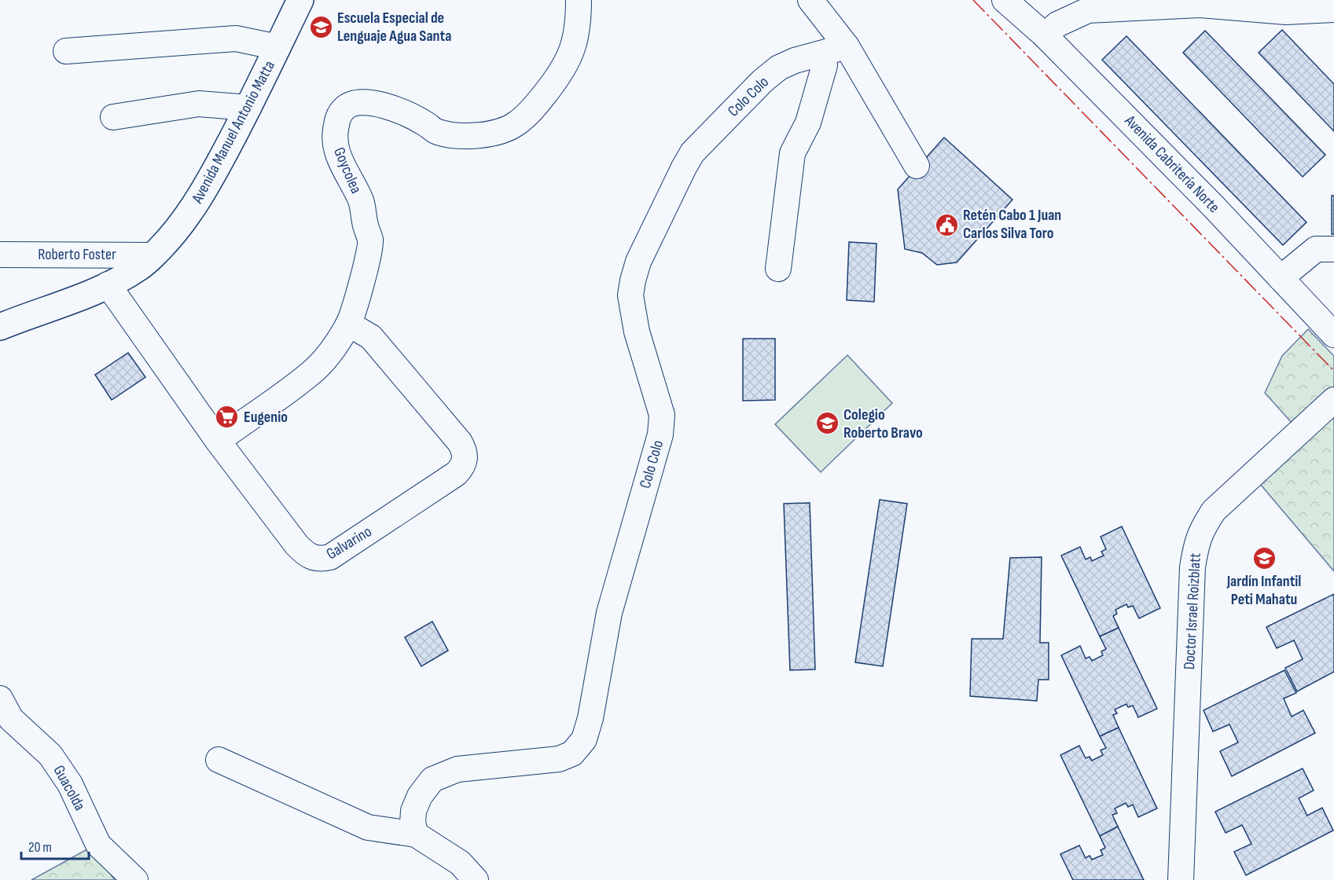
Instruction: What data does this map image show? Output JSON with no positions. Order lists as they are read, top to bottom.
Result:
{
  "streets": {
    "main road": ["Avenida Manuel Antonio Matta"],
    "street": [
      "Colo Colo",
      "Avenida Cabritería Norte",
      "Goycolea",
      "Roberto Foster",
      "Galvarino",
      "Doctor Israel Roizblatt",
      "Guacolda"
    ]
  },
  "crossings": [
    ["Avenida Manuel Antonio Matta", "Roberto Foster"],
    ["Avenida Manuel Antonio Matta", "Galvarino"],
    ["Goycolea", "Galvarino"]
  ],
  "places": {
    "school or university": ["Escuela Especial de Lenguaje Agua Santa", "Colegio Roberto Bravo", "Jardín Infantil Peti Mahatu"],
    "public building": ["Retén Cabo 1 Juan Carlos Silva Toro"],
    "supermarket": ["Eugenio"]
  },
  "scale_bar": "20 m"
}
